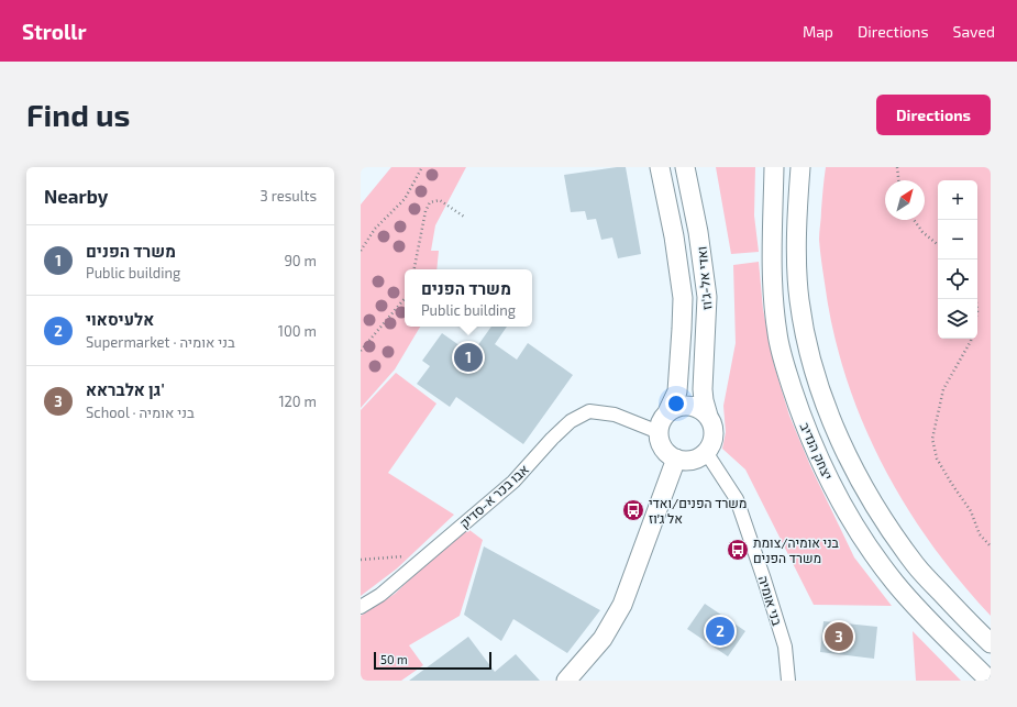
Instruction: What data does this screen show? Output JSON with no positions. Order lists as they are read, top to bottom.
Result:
{
  "streets": {
    "main road": ["ואדי אל-ג'וז", "יצחק הנדיב"],
    "street": ["אבו בכר א-סדיק", "בני אומיה"]
  },
  "crossings": [
    ["ואדי אל-ג'וז", "אבו בכר א-סדיק"],
    ["ואדי אל-ג'וז", "בני אומיה"],
    ["אבו בכר א-סדיק", "בני אומיה"]
  ],
  "places": {
    "bus stop": ["משרד הפנים/ואדי אל ג׳וז", "בני אומיה/צומת משרד הפנים"]
  },
  "scale_bar": "50 m",
  "north": "top right",
  "page": {
    "header": "Strollr",
    "nav": ["Map", "Directions", "Saved"],
    "buttons": "Directions",
    "title": "Find us",
    "heading": ["Nearby", "3 results"],
    "map_buttons": ["+", "−"],
    "list": [
      {
        "mark": "1",
        "name": "משרד הפנים",
        "note": "Public building",
        "value": "90 m"
      },
      {
        "mark": "2",
        "name": "אלעיסאוי",
        "note": "Supermarket · בני אומיה",
        "value": "100 m"
      },
      {
        "mark": "3",
        "name": "גן אלבראא'",
        "note": "School · בני אומיה",
        "value": "120 m"
      }
    ],
    "popup": ["משרד הפנים", "Public building"],
    "pins": ["1", "2", "3"],
    "scale": "50 m"
  }
}
